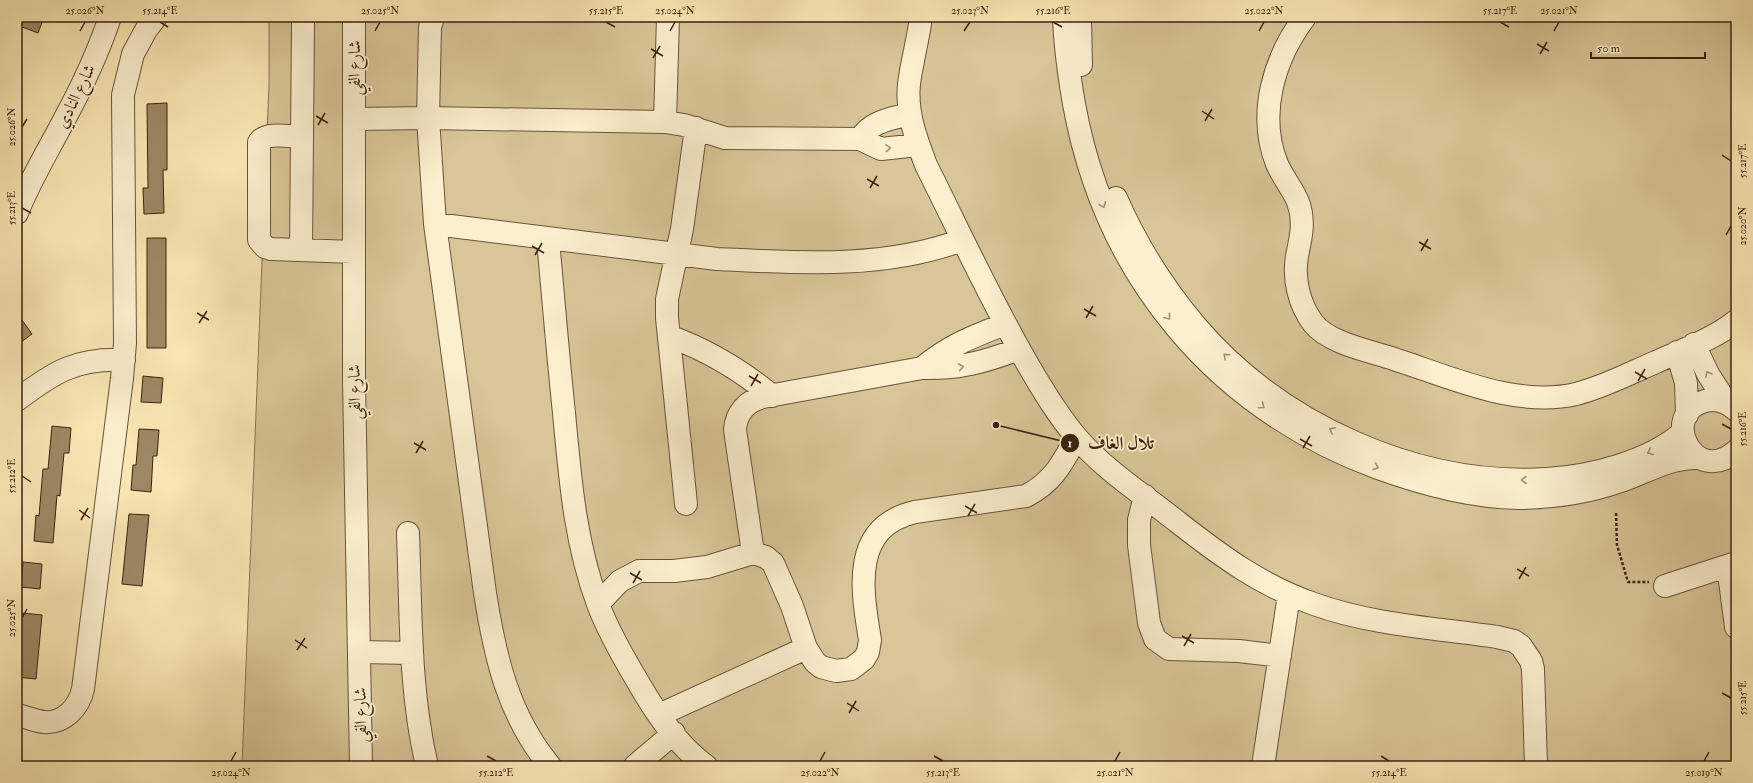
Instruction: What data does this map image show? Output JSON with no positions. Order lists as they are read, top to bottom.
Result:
{
  "streets": {
    "street": ["شارع الفي", "شارع النادي"]
  },
  "places": ["تلال الغاف"],
  "scale_bar": "50 m",
  "coordinates": [
    "25.026°N",
    "55.214°E",
    "25.025°N",
    "55.215°E",
    "25.024°N",
    "25.023°N",
    "55.216°E",
    "25.022°N",
    "55.217°E",
    "25.021°N",
    "55.213°E",
    "25.020°N",
    "55.212°E",
    "25.019°N"
  ]
}
